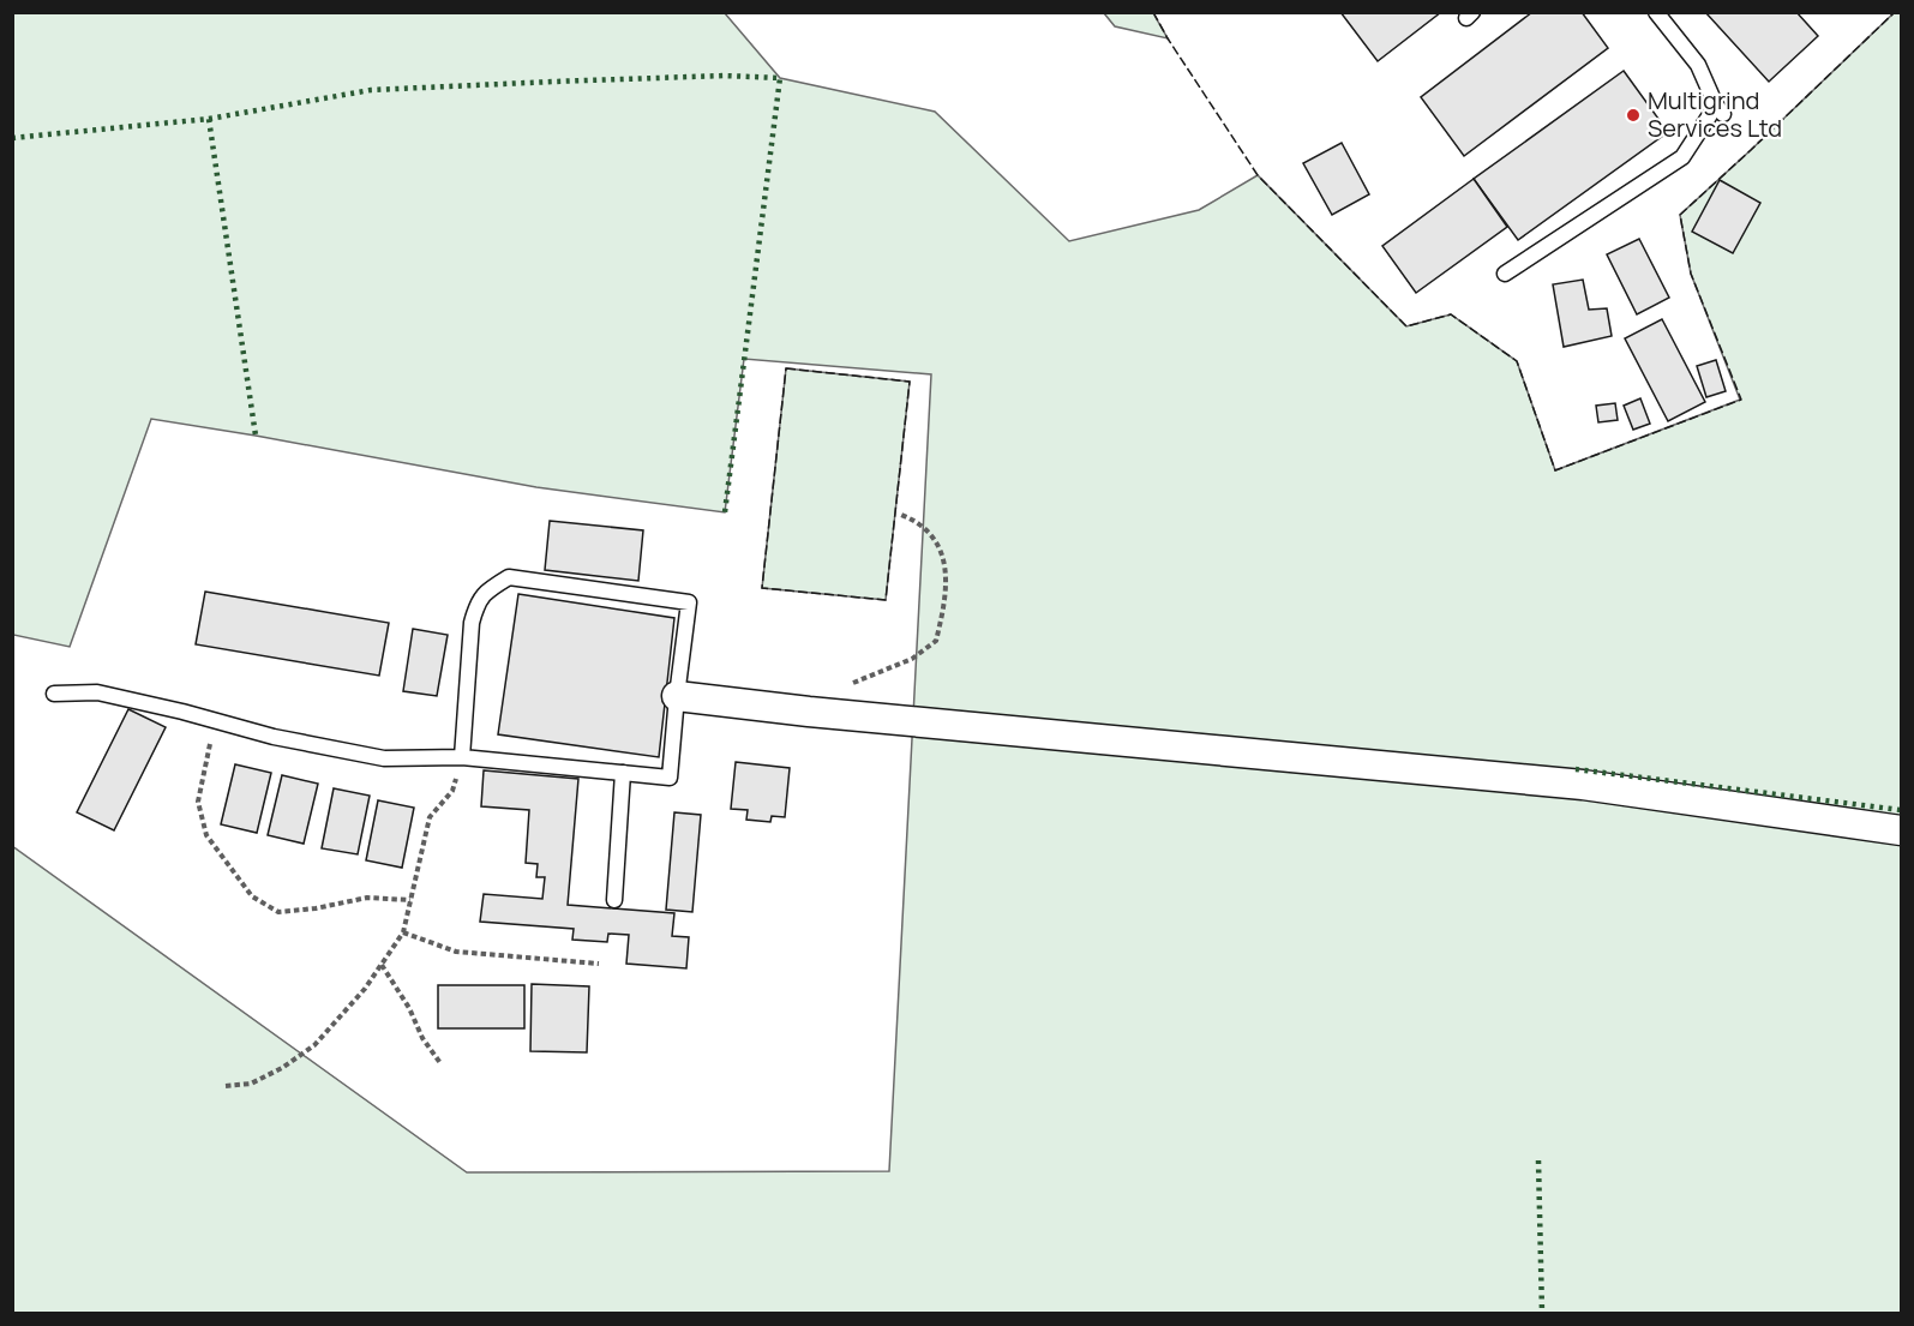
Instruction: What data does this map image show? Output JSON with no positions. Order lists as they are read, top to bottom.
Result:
{
  "places": ["Multigrind Services Ltd"]
}
